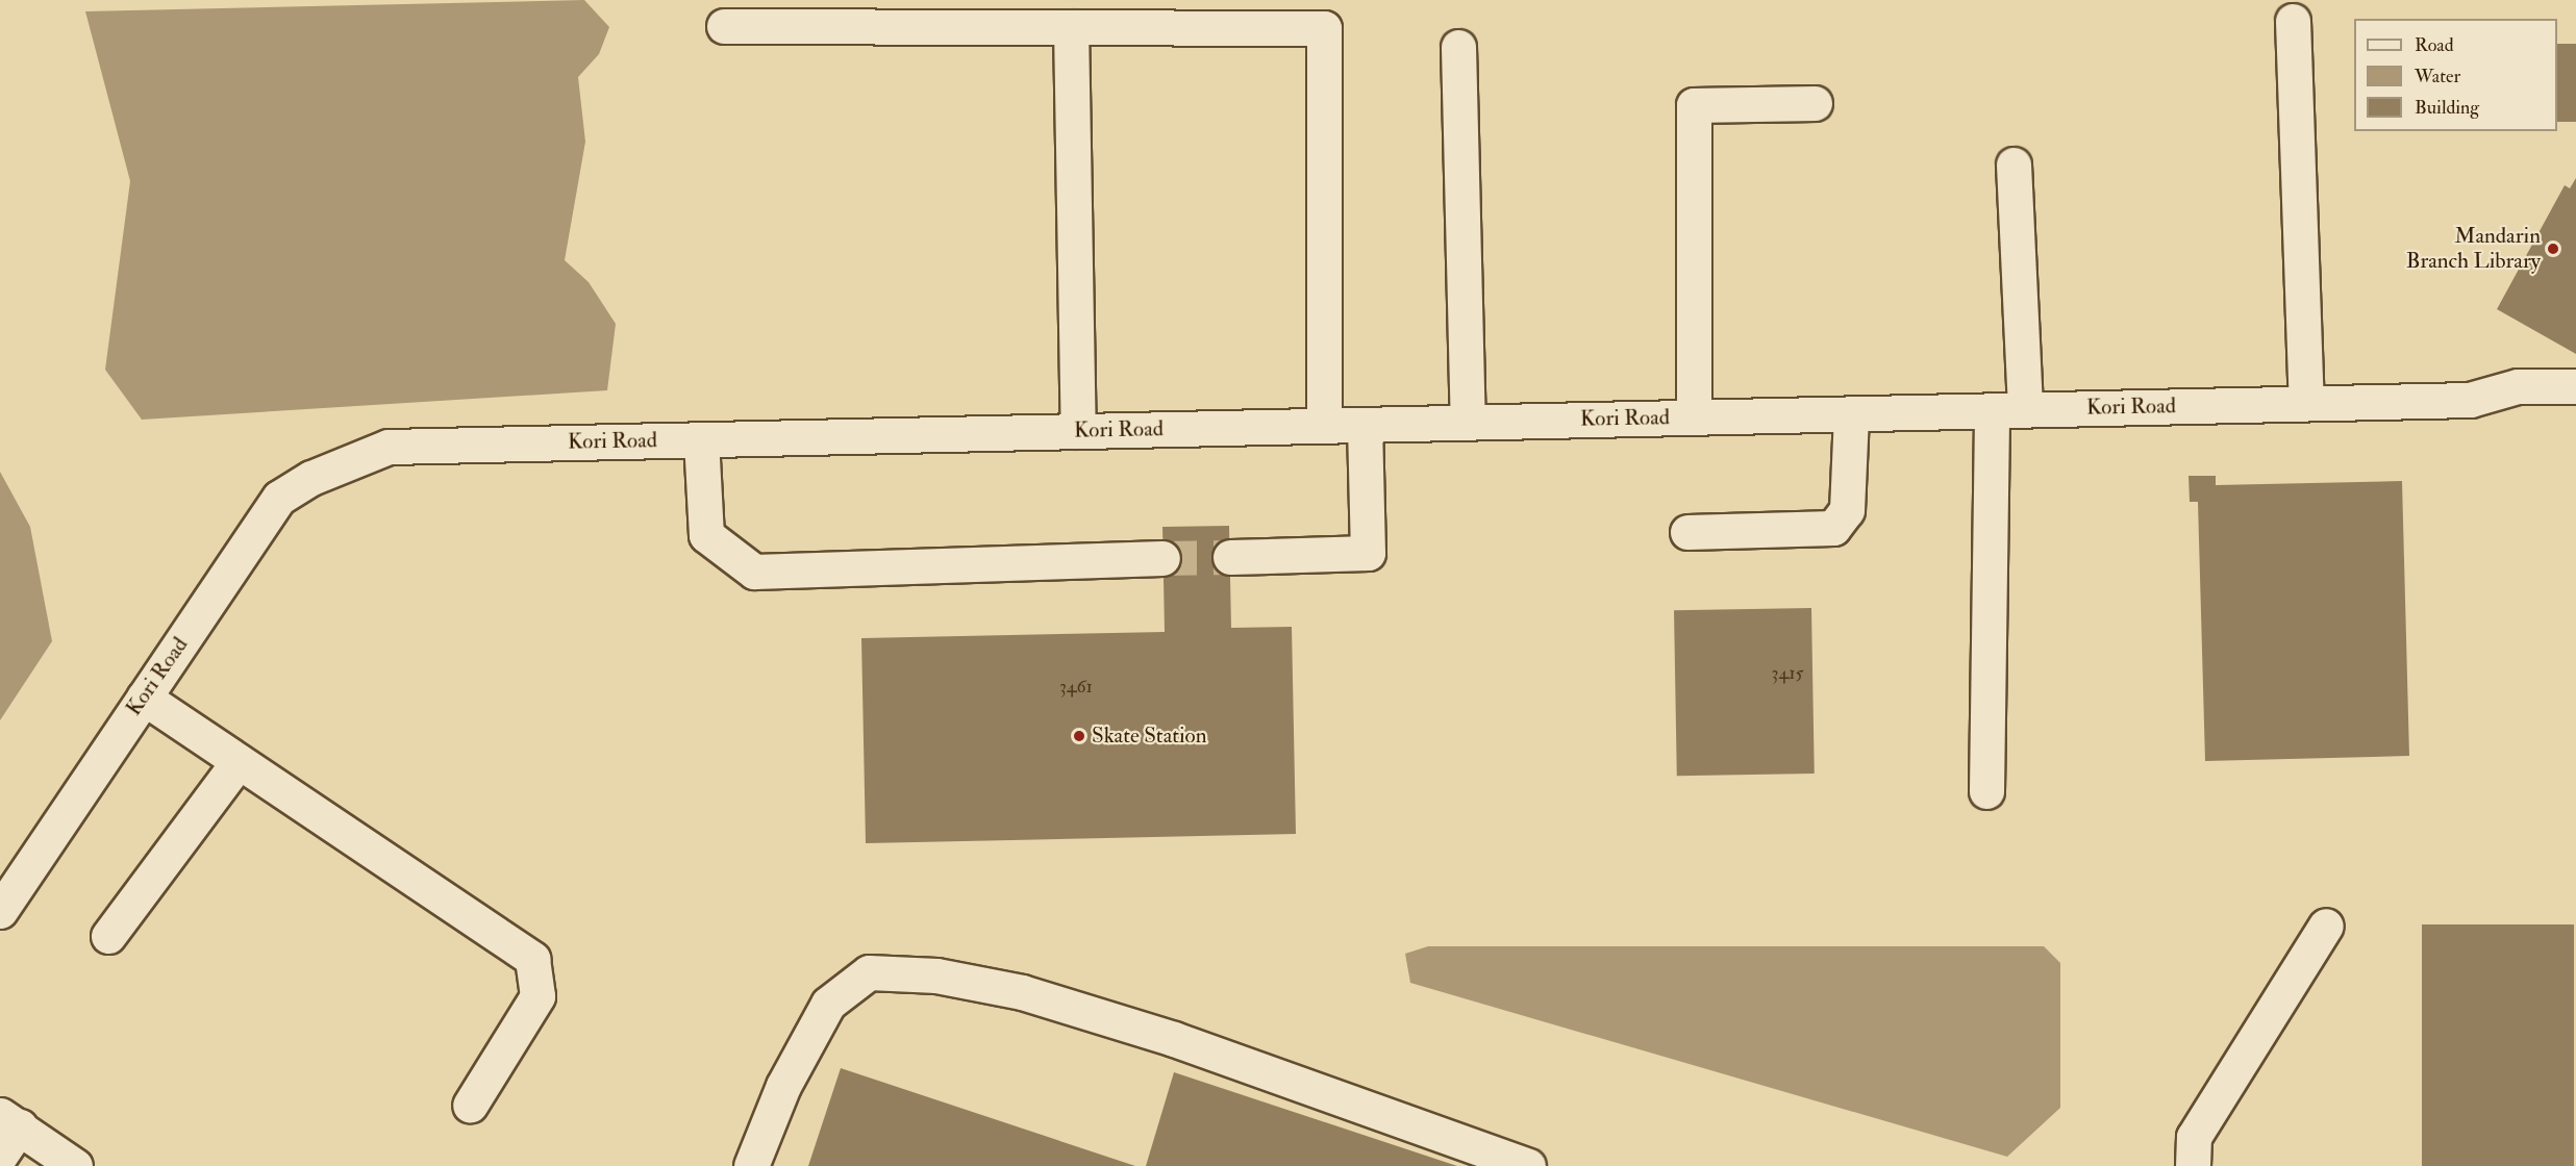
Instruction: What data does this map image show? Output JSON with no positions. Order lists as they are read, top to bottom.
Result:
{
  "streets": {
    "street": ["Kori Road"]
  },
  "places": ["Mandarin Branch Library", "Skate Station"],
  "house_numbers": ["3415", "3461"],
  "legend": ["Road", "Water", "Building"]
}
